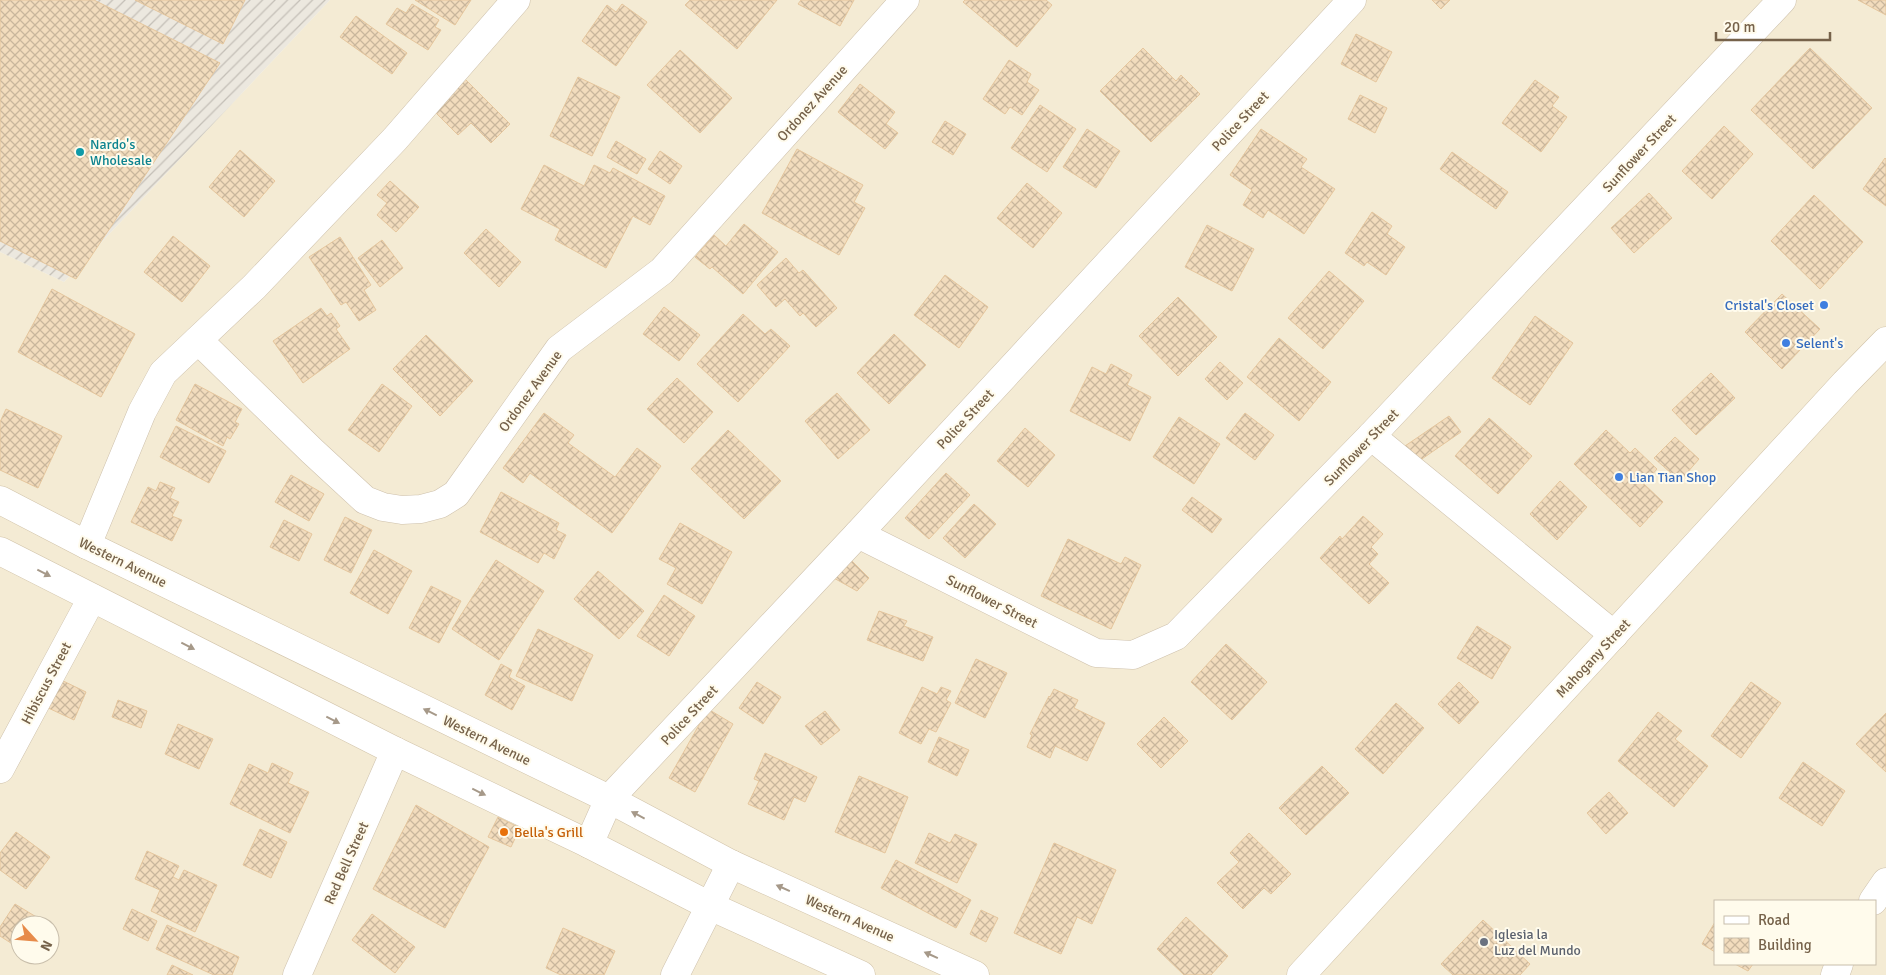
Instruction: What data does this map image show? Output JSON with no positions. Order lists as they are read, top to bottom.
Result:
{
  "streets": {
    "street": [
      "Ordonez Avenue",
      "Police Street",
      "Sunflower Street",
      "Western Avenue",
      "Mahogany Street",
      "Hibiscus Street",
      "Red Bell Street"
    ]
  },
  "crossings": [
    ["Police Street", "Sunflower Street"],
    ["Police Street", "Western Avenue"]
  ],
  "places": [
    "Nardo's Wholesale",
    "Cristal's Closet",
    "Selent's",
    "Lian Tian Shop",
    "Bella's Grill",
    "Iglesia la Luz del Mundo"
  ],
  "legend": ["Road", "Building"],
  "scale_bar": "20 m",
  "north": "bottom right"
}
